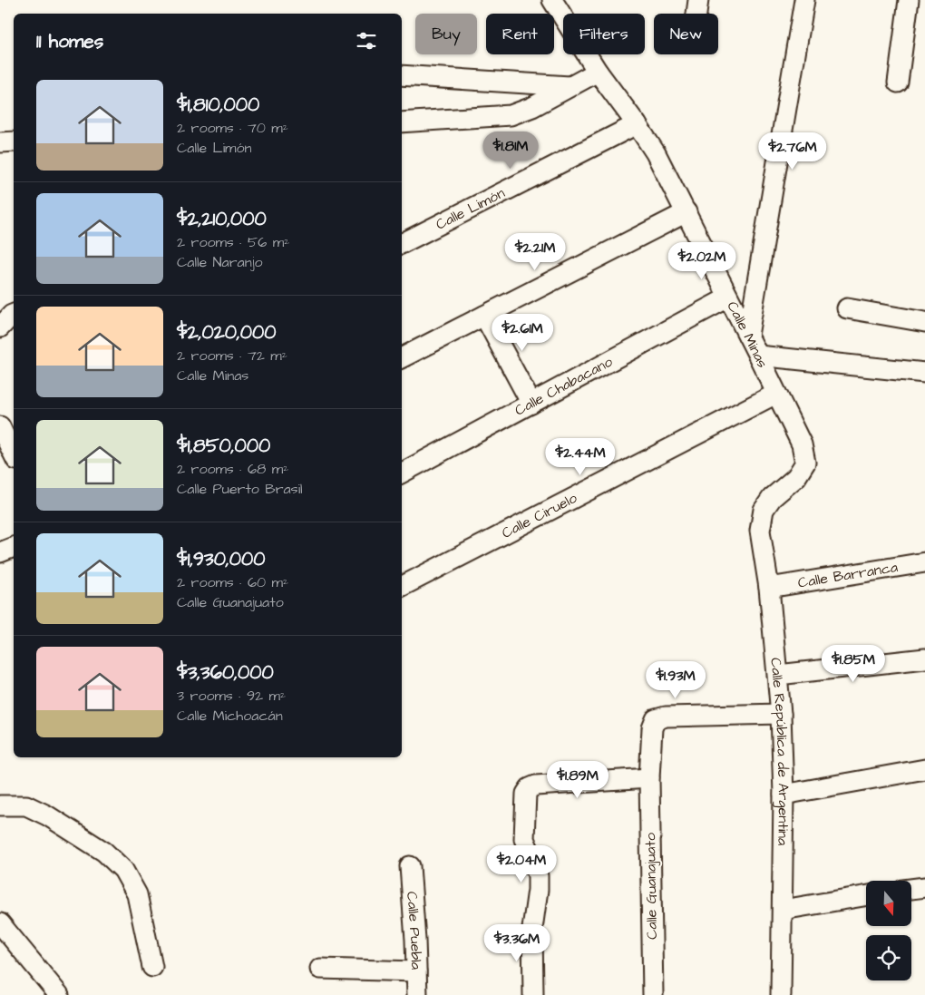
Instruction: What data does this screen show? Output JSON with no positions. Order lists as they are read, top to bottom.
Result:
{
  "streets": {
    "street": [
      "Calle Limón",
      "Calle Minas",
      "Calle Chabacano",
      "Calle Ciruelo",
      "Calle Barranca",
      "Calle República de Argentina",
      "Calle Guanajuato",
      "Calle Puebla"
    ]
  },
  "crossings": [
    ["Calle Limón", "Calle Minas"],
    ["Calle Minas", "Calle Chabacano"],
    ["Calle Minas", "Calle Ciruelo"],
    ["Calle Minas", "Calle República de Argentina"],
    ["Calle Barranca", "Calle República de Argentina"],
    ["Calle República de Argentina", "Calle Guanajuato"]
  ],
  "north": "bottom",
  "page": {
    "chip": [
      "Buy",
      "Rent",
      "Filters",
      "New"
    ],
    "heading": "11 homes",
    "list": [
      {
        "name": "$1,810,000",
        "note": "2 rooms · 70 m² · Calle Limón"
      },
      {
        "name": "$2,210,000",
        "note": "2 rooms · 56 m² · Calle Naranjo"
      },
      {
        "name": "$2,020,000",
        "note": "2 rooms · 72 m² · Calle Minas"
      },
      {
        "name": "$1,850,000",
        "note": "2 rooms · 68 m² · Calle Puerto Brasil"
      },
      {
        "name": "$1,930,000",
        "note": "2 rooms · 60 m² · Calle Guanajuato"
      },
      {
        "name": "$3,360,000",
        "note": "3 rooms · 92 m² · Calle Michoacán"
      }
    ],
    "price": [
      "$1.81M",
      "$2.76M",
      "$2.21M",
      "$2.02M",
      "$2.61M",
      "$2.44M",
      "$1.85M",
      "$1.93M",
      "$1.89M",
      "$2.04M",
      "$3.36M"
    ]
  }
}
